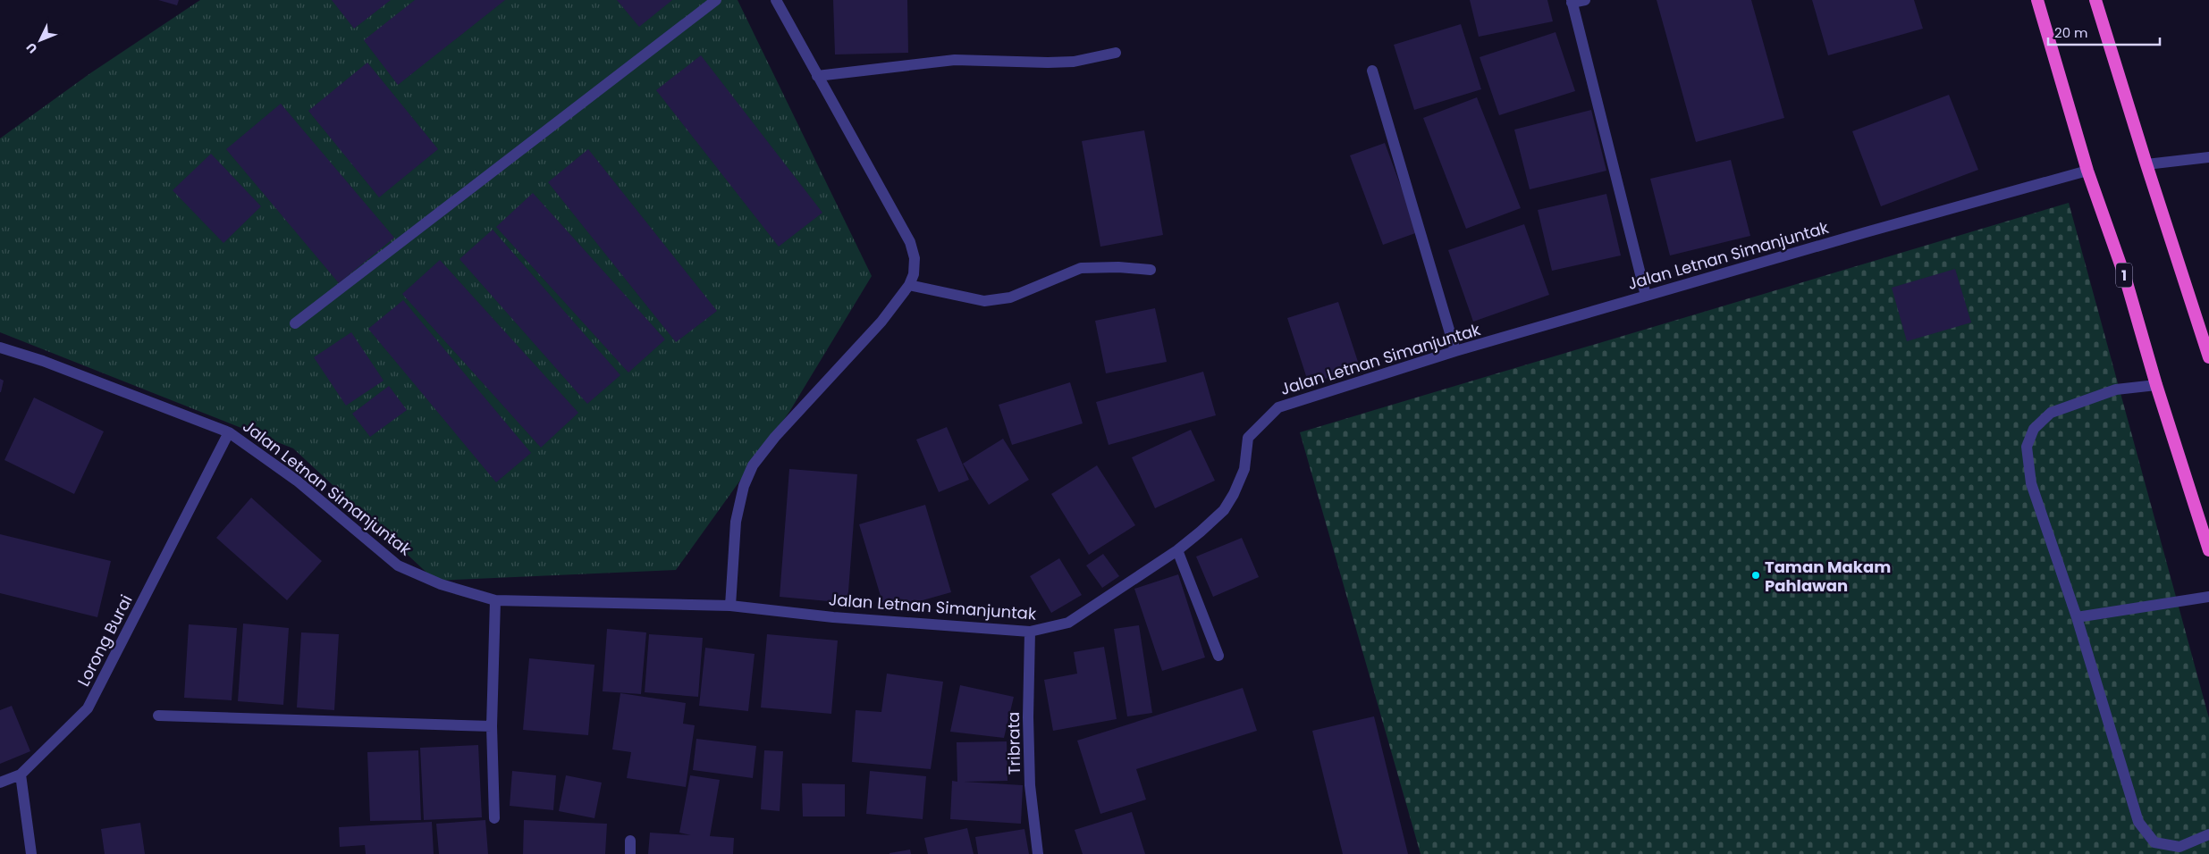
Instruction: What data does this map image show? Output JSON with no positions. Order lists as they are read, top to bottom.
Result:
{
  "streets": {
    "highway": ["1"],
    "street": ["Jalan Letnan Simanjuntak", "Lorong Burai", "Tribrata"]
  },
  "crossings": [
    ["Jalan Letnan Simanjuntak", "1"],
    ["Jalan Letnan Simanjuntak", "Lorong Burai"],
    ["Jalan Letnan Simanjuntak", "Tribrata"]
  ],
  "places": ["Taman Makam Pahlawan"],
  "scale_bar": "20 m",
  "north": "bottom left"
}
